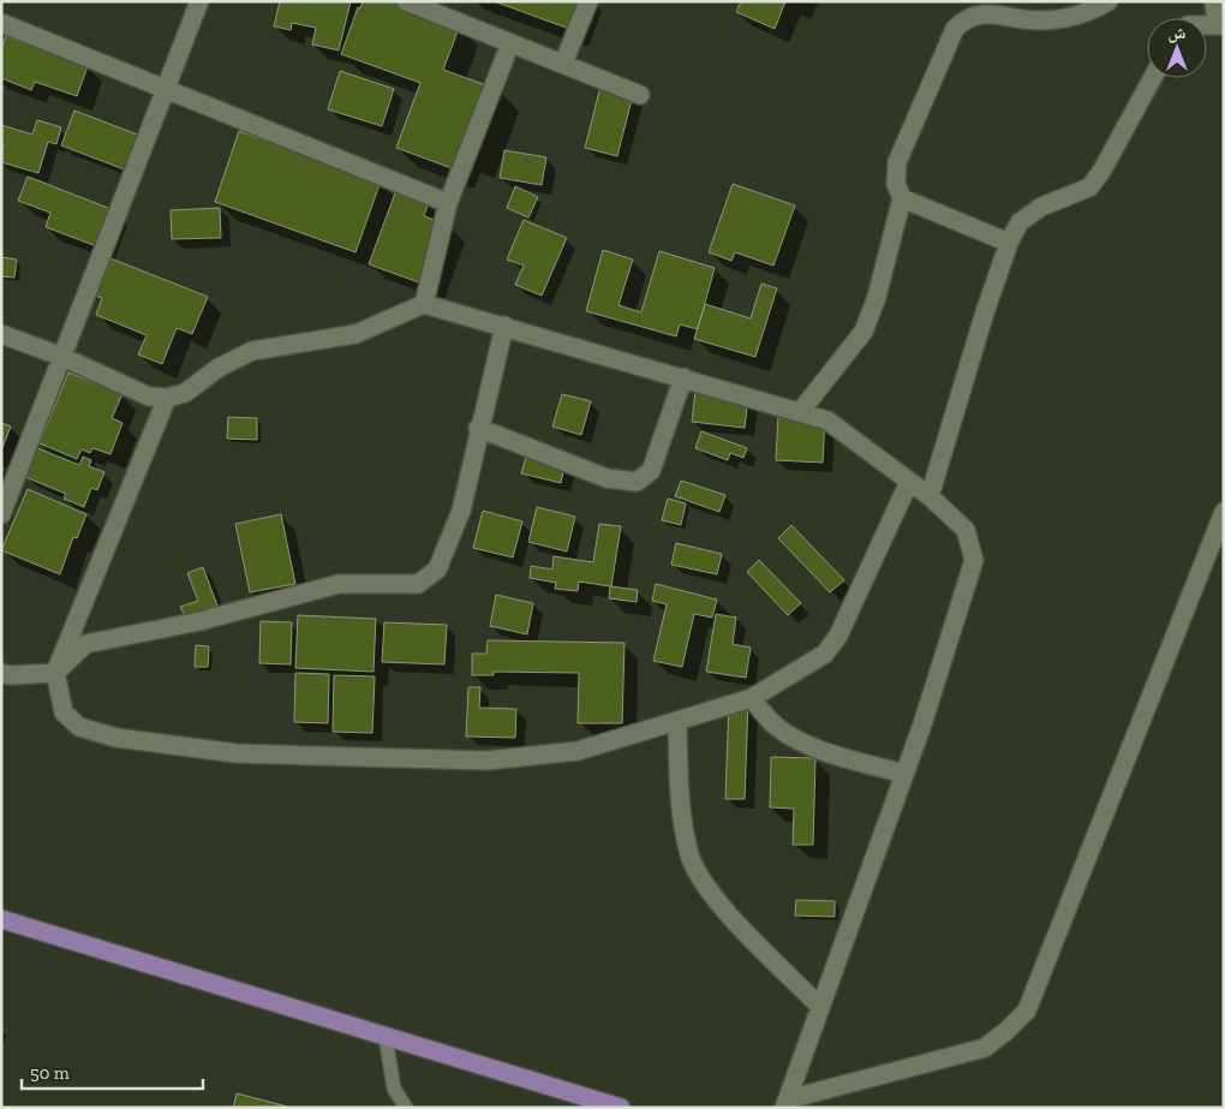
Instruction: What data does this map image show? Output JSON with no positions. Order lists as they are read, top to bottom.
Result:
{
  "scale_bar": "50 m",
  "north": "top"
}
